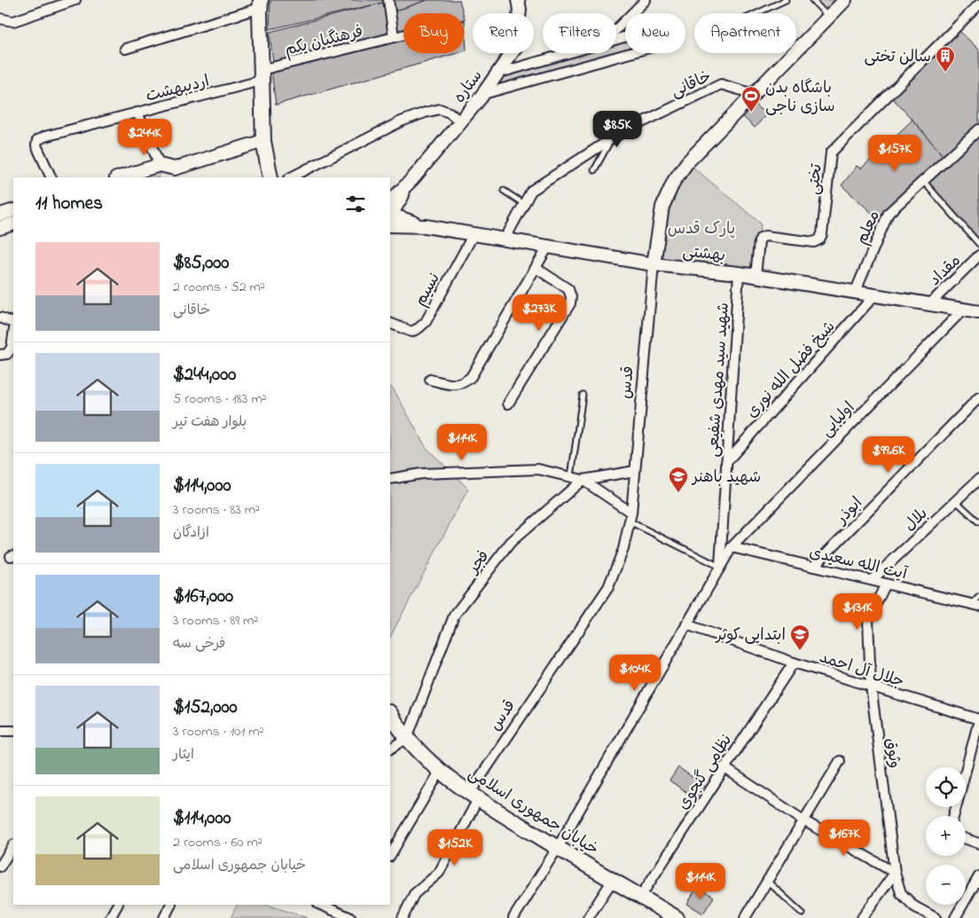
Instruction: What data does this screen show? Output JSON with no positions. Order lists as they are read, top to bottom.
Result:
{
  "streets": {
    "main road": ["خیابان جمهوری اسلامی"],
    "street": [
      "فرهنگیان یکم",
      "خاقانی",
      "ستاره",
      "اردیبهشت",
      "تختی",
      "معلم",
      "بهشتی",
      "مقداد",
      "نسیم",
      "شیخ فضل الله نوری",
      "شهید سید مهدی شفیعی",
      "قدس",
      "اولیایی",
      "ابوذر",
      "بلال",
      "فجر",
      "آیت الله سعیدی",
      "جلال آل احمد",
      "وثوق",
      "نظامی گنجوی"
    ]
  },
  "crossings": [
    ["فرهنگیان یکم", "اردیبهشت"],
    ["خاقانی", "بهشتی"],
    ["خاقانی", "قدس"],
    ["تختی", "بهشتی"],
    ["معلم", "بهشتی"],
    ["بهشتی", "مقداد"],
    ["بهشتی", "نسیم"],
    ["بهشتی", "شیخ فضل الله نوری"],
    ["بهشتی", "شهید سید مهدی شفیعی"],
    ["بهشتی", "قدس"],
    ["بهشتی", "اولیایی"],
    ["شیخ فضل الله نوری", "شهید سید مهدی شفیعی"],
    ["شهید سید مهدی شفیعی", "اولیایی"],
    ["قدس", "خیابان جمهوری اسلامی"],
    ["اولیایی", "آیت الله سعیدی"],
    ["اولیایی", "جلال آل احمد"],
    ["اولیایی", "خیابان جمهوری اسلامی"],
    ["ابوذر", "آیت الله سعیدی"],
    ["بلال", "آیت الله سعیدی"],
    ["فجر", "خیابان جمهوری اسلامی"],
    ["آیت الله سعیدی", "وثوق"],
    ["جلال آل احمد", "وثوق"],
    ["جلال آل احمد", "نظامی گنجوی"],
    ["نظامی گنجوی", "خیابان جمهوری اسلامی"]
  ],
  "parks": ["پارک قدس"],
  "places": {
    "building": ["سالن تختی"],
    "sports": ["باشگاه بدن سازی ناجی"],
    "school or university": ["شهید باهنر", "ابتدایی کوثر"]
  },
  "page": {
    "chip": [
      "Buy",
      "Rent",
      "Filters",
      "New",
      "Apartment"
    ],
    "price": [
      "$85K",
      "$244K",
      "$157K",
      "$273K",
      "$114K",
      "$99.6K",
      "$131K",
      "$104K",
      "$167K",
      "$152K",
      "$114K"
    ],
    "heading": "11 homes",
    "list": [
      {
        "name": "$85,000",
        "note": "2 rooms · 52 m² · خاقانی"
      },
      {
        "name": "$244,000",
        "note": "5 rooms · 183 m² · بلوار هفت تیر"
      },
      {
        "name": "$114,000",
        "note": "3 rooms · 83 m² · ازادگان"
      },
      {
        "name": "$167,000",
        "note": "3 rooms · 89 m² · فرخی سه"
      },
      {
        "name": "$152,000",
        "note": "3 rooms · 101 m² · ایثار"
      },
      {
        "name": "$114,000",
        "note": "2 rooms · 60 m² · خیابان جمهوری اسلامی"
      }
    ],
    "map_buttons": ["+", "−"]
  }
}
